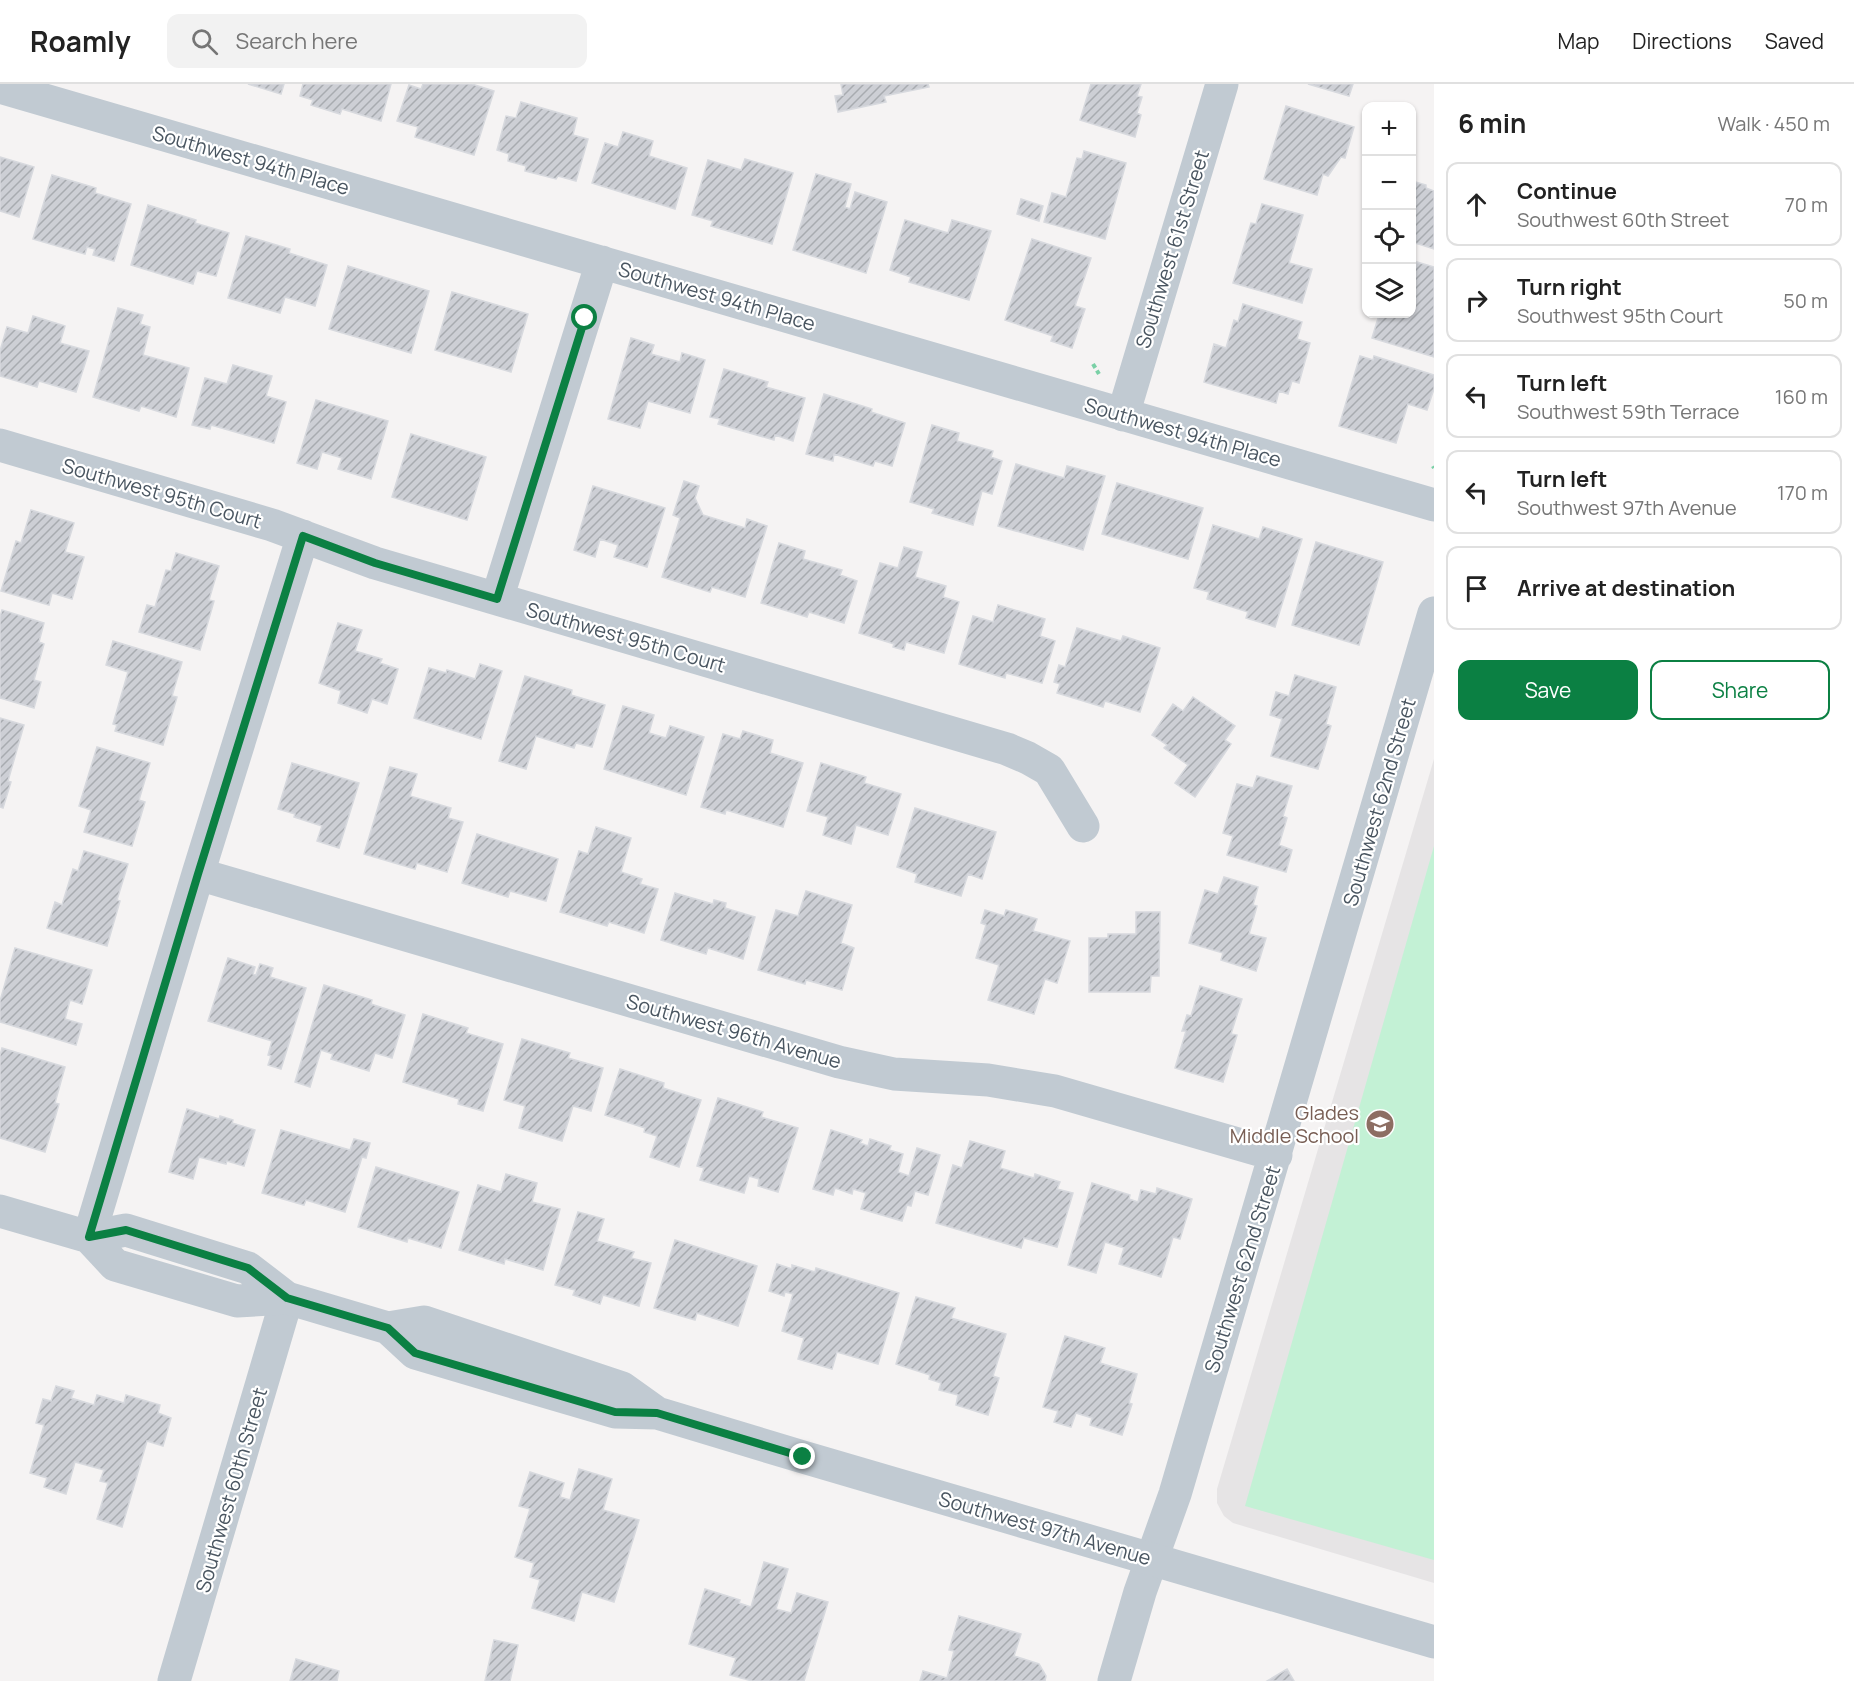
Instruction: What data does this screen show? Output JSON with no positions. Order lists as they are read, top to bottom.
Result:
{
  "streets": {
    "street": [
      "Southwest 94th Place",
      "Southwest 61st Street",
      "Southwest 95th Court",
      "Southwest 62nd Street",
      "Southwest 96th Avenue",
      "Southwest 60th Street",
      "Southwest 97th Avenue"
    ]
  },
  "crossings": [
    ["Southwest 94th Place", "Southwest 61st Street"],
    ["Southwest 62nd Street", "Southwest 96th Avenue"],
    ["Southwest 62nd Street", "Southwest 97th Avenue"],
    ["Southwest 60th Street", "Southwest 97th Avenue"]
  ],
  "places": {
    "school or university": ["Glades Middle School"]
  },
  "page": {
    "header": "Roamly",
    "search": "Search here",
    "nav": ["Map", "Directions", "Saved"],
    "heading": ["6 min", "Walk · 450 m"],
    "map_buttons": ["+", "−"],
    "list": [
      ["Continue", "Southwest 60th Street", "70 m"],
      ["Turn right", "Southwest 95th Court", "50 m"],
      ["Turn left", "Southwest 59th Terrace", "160 m"],
      ["Turn left", "Southwest 97th Avenue", "170 m"],
      "Arrive at destination"
    ],
    "buttons": ["Save", "Share"]
  }
}
